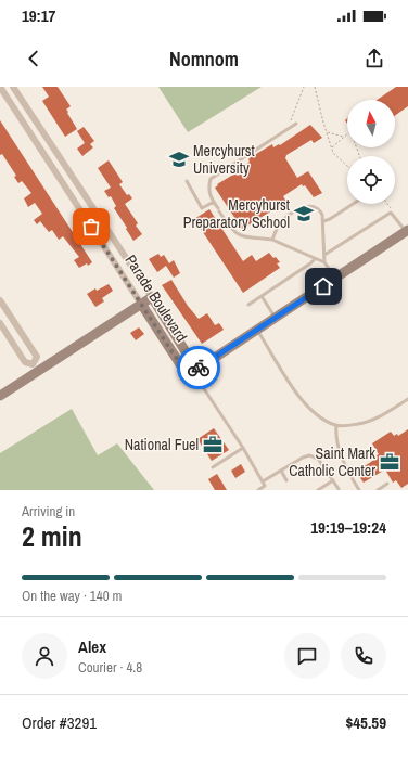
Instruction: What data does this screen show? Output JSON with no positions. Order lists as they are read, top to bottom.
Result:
{
  "streets": {
    "street": ["Parade Boulevard"]
  },
  "places": {
    "school or university": ["Mercyhurst University", "Mercyhurst Preparatory School"],
    "office": ["National Fuel", "Saint Mark Catholic Center"]
  },
  "north": "top",
  "page": {
    "status": "19:17",
    "header": "Nomnom",
    "heading": ["2 min", "Arriving in", "19:19–19:24"],
    "panel": [
      "Alex",
      "Courier · 4.8",
      "Order #3291",
      "$45.59"
    ],
    "bar": "On the way · 140 m"
  }
}
